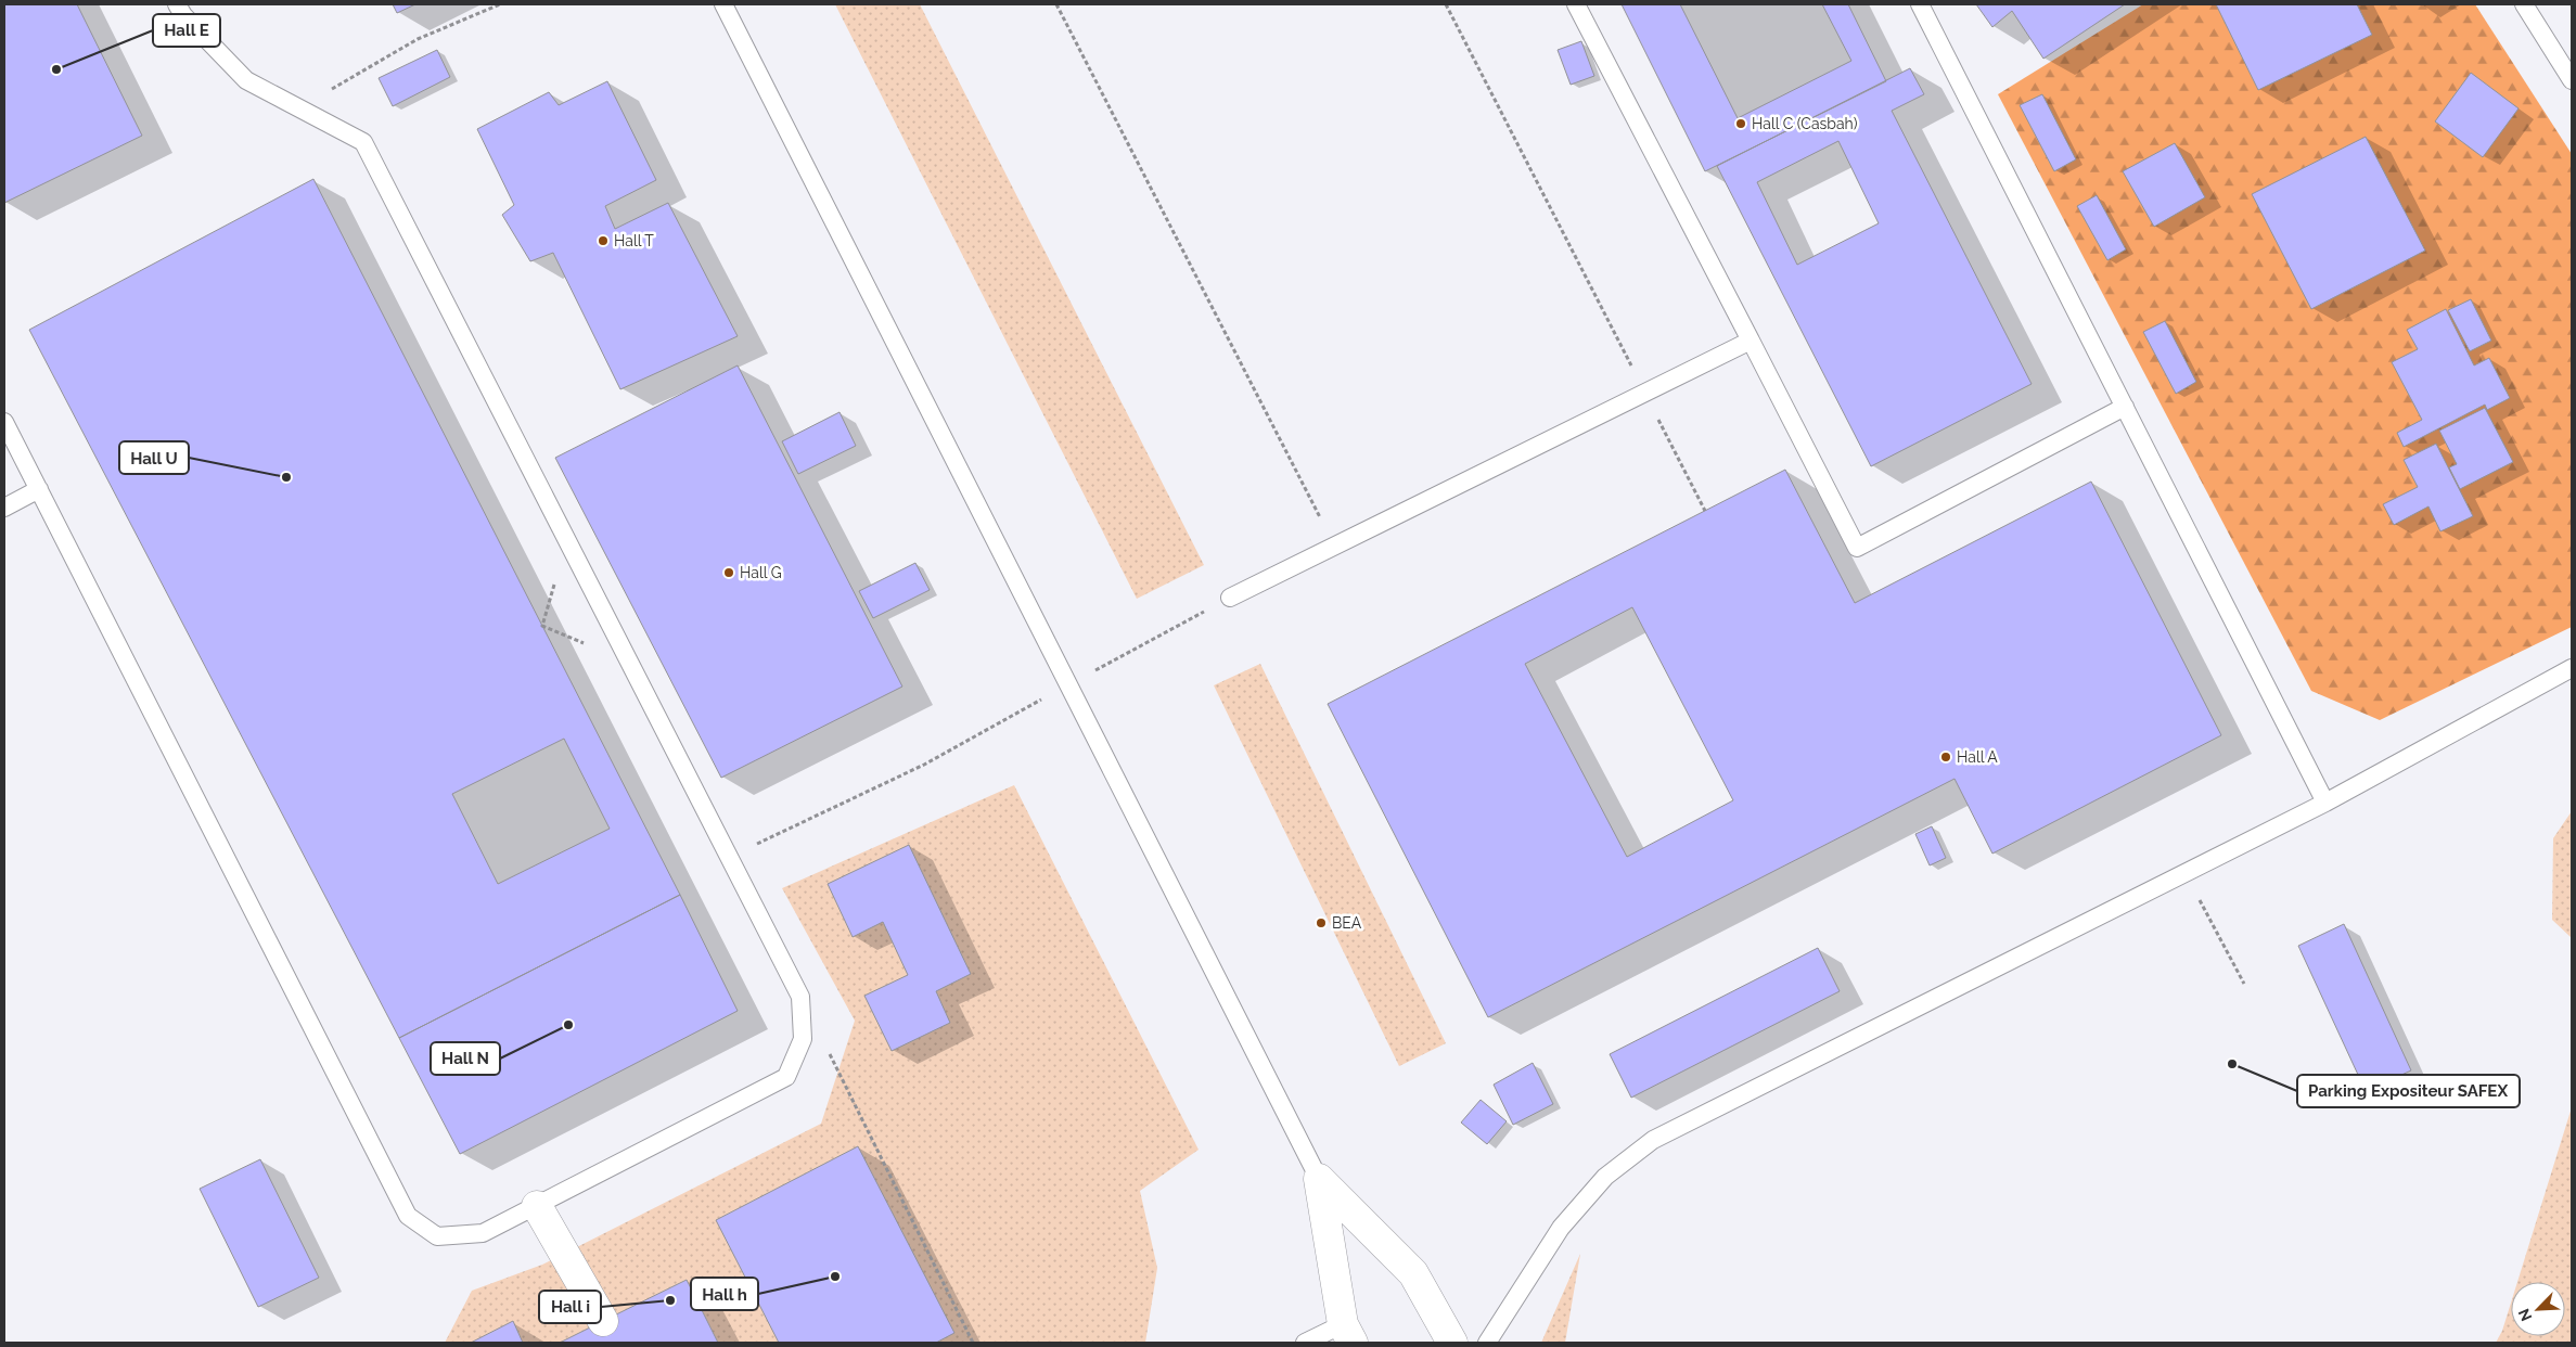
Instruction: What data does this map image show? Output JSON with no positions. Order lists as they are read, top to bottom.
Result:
{
  "places": [
    "Hall E",
    "Hall C (Casbah)",
    "Hall T",
    "Hall U",
    "Hall G",
    "Hall A",
    "BEA",
    "Hall N",
    "Parking Expositeur SAFEX",
    "Hall h",
    "Hall i"
  ],
  "north": "bottom left"
}
